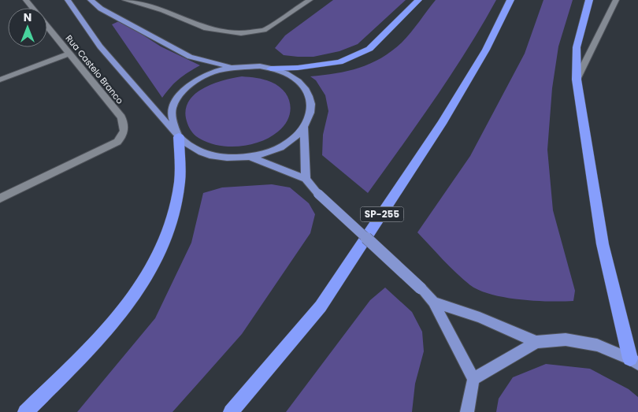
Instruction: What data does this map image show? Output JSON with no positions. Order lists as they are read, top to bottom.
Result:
{
  "streets": {
    "highway": ["SP-255"],
    "street": ["Rua Castelo Branco"]
  },
  "north": "top"
}
